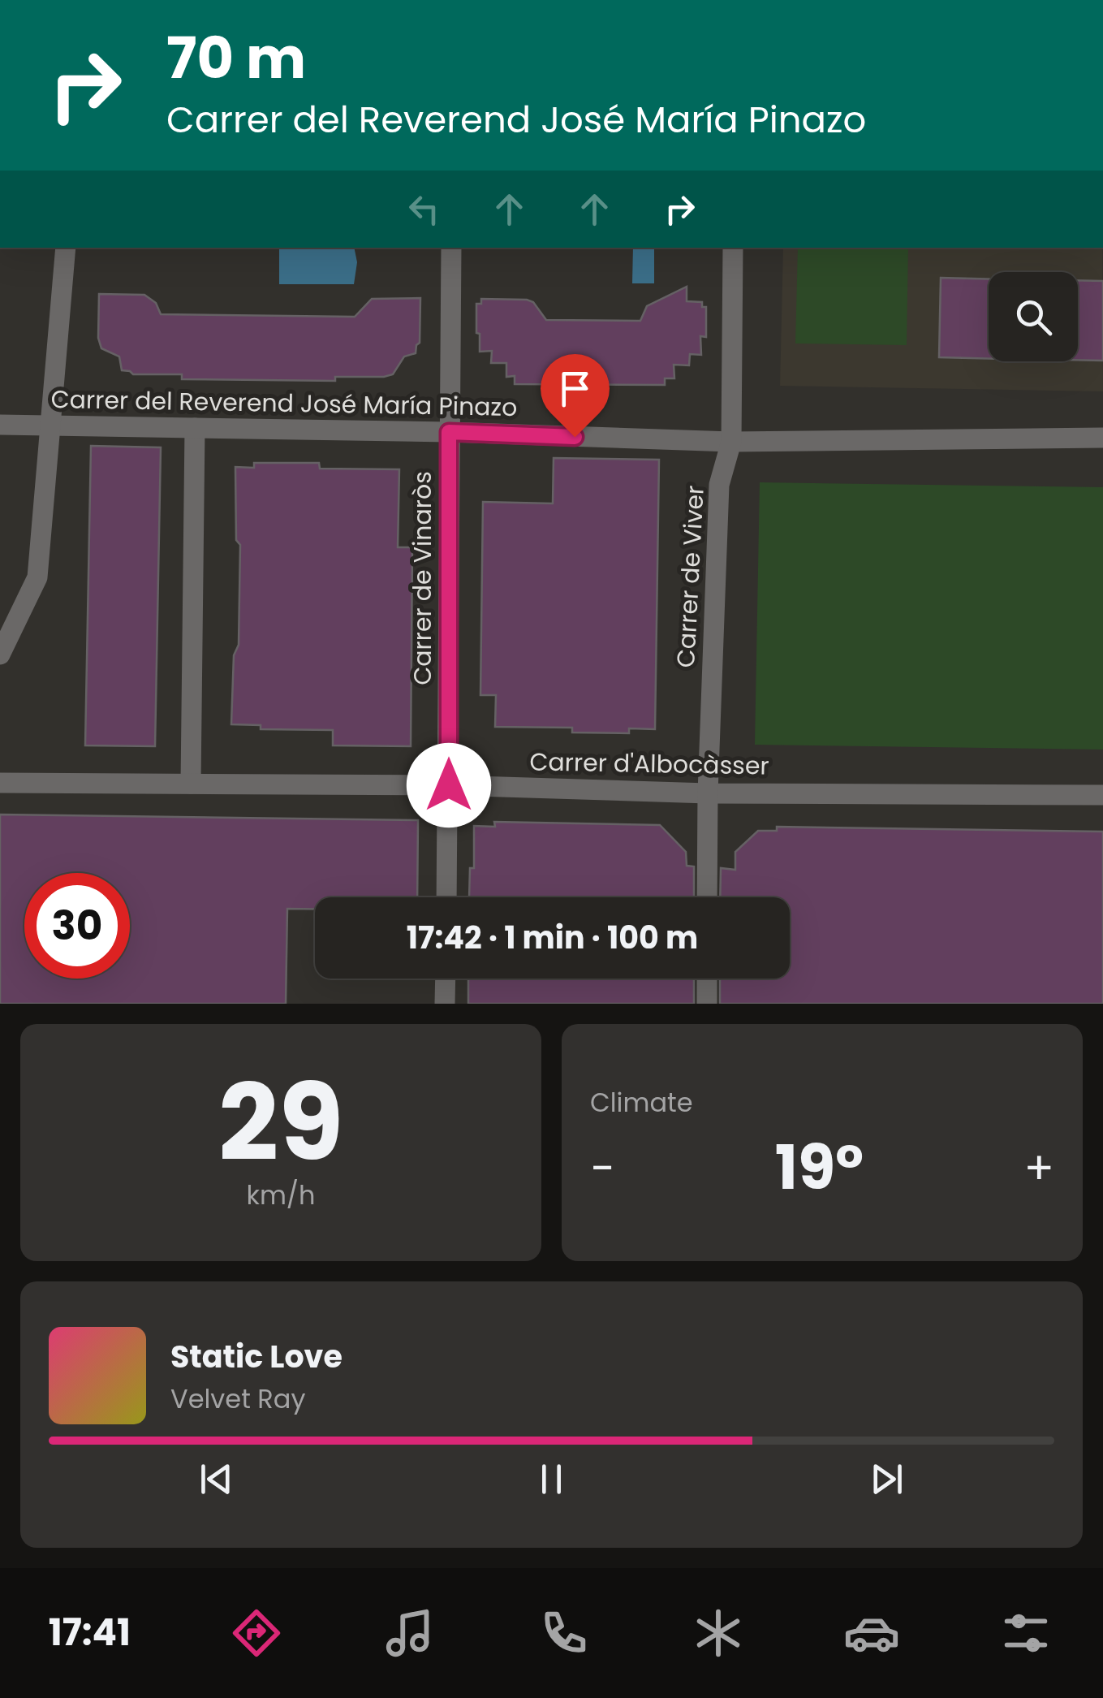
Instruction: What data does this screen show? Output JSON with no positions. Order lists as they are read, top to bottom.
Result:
{
  "streets": {
    "street": [
      "Carrer del Reverend José María Pinazo",
      "Carrer de Viver",
      "Carrer de Vinaròs",
      "Carrer d'Albocàsser"
    ]
  },
  "crossings": [
    ["Carrer del Reverend José María Pinazo", "Carrer de Viver"],
    ["Carrer del Reverend José María Pinazo", "Carrer de Vinaròs"],
    ["Carrer de Viver", "Carrer d'Albocàsser"],
    ["Carrer de Vinaròs", "Carrer d'Albocàsser"]
  ],
  "page": {
    "turn": ["70 m", "Carrer del Reverend José María Pinazo"],
    "limit": "30",
    "trip": "17:42 · 1 min · 100 m",
    "tile": [
      ["29", "km/h"],
      "Climate"
    ],
    "heat": ["−", "19°", "+"],
    "song": ["Static Love", "Velvet Ray"],
    "tabs": "17:41"
  }
}
